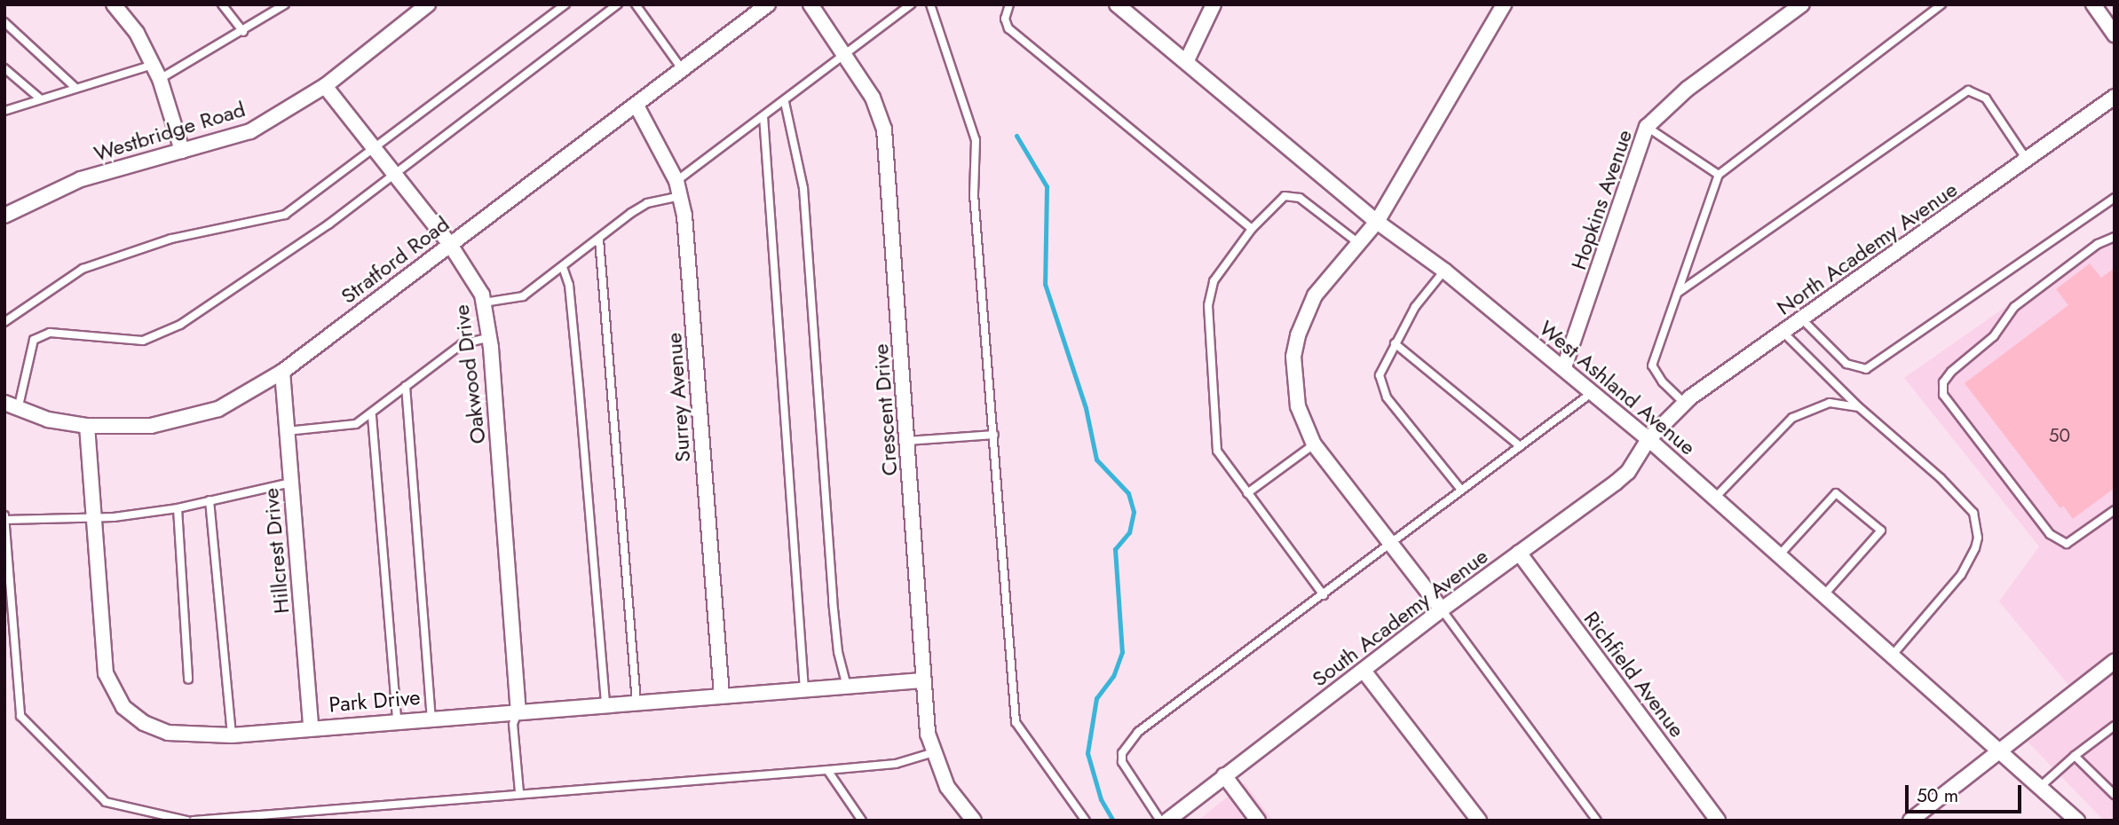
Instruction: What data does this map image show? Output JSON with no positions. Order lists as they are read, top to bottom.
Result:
{
  "streets": {
    "street": [
      "Westbridge Road",
      "Hopkins Avenue",
      "North Academy Avenue",
      "Stratford Road",
      "Oakwood Drive",
      "West Ashland Avenue",
      "Surrey Avenue",
      "Crescent Drive",
      "Hillcrest Drive",
      "South Academy Avenue",
      "Richfield Avenue",
      "Park Drive"
    ]
  },
  "crossings": [
    ["Westbridge Road", "Oakwood Drive"],
    ["Hopkins Avenue", "West Ashland Avenue"],
    ["North Academy Avenue", "West Ashland Avenue"],
    ["North Academy Avenue", "South Academy Avenue"],
    ["Stratford Road", "Oakwood Drive"],
    ["Stratford Road", "Surrey Avenue"],
    ["Stratford Road", "Hillcrest Drive"],
    ["Stratford Road", "Park Drive"],
    ["Oakwood Drive", "Park Drive"],
    ["West Ashland Avenue", "South Academy Avenue"],
    ["Surrey Avenue", "Park Drive"],
    ["Crescent Drive", "Park Drive"],
    ["Hillcrest Drive", "Park Drive"],
    ["South Academy Avenue", "Richfield Avenue"]
  ],
  "house_numbers": ["50"],
  "scale_bar": "50 m"
}
